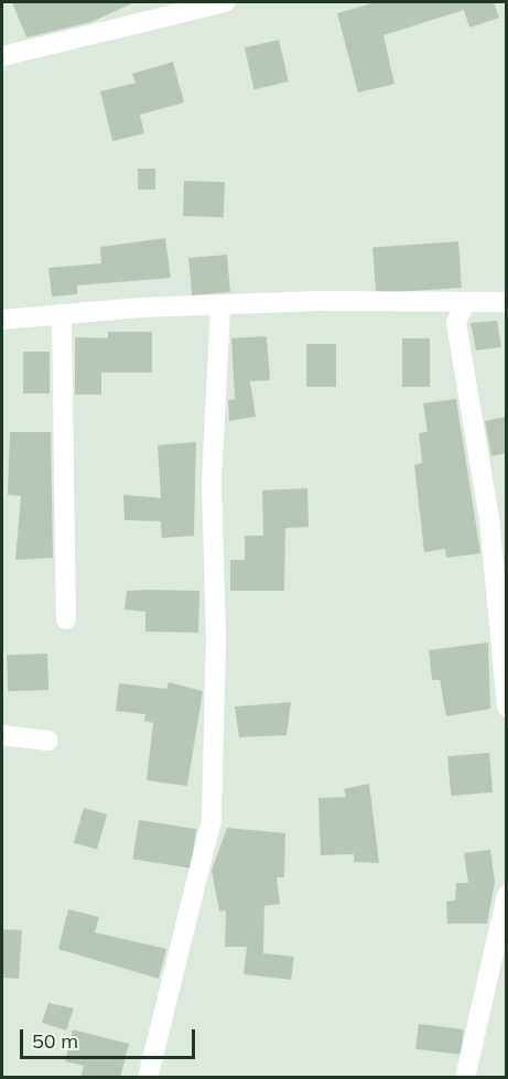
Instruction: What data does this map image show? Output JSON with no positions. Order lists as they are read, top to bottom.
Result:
{
  "scale_bar": "50 m"
}
